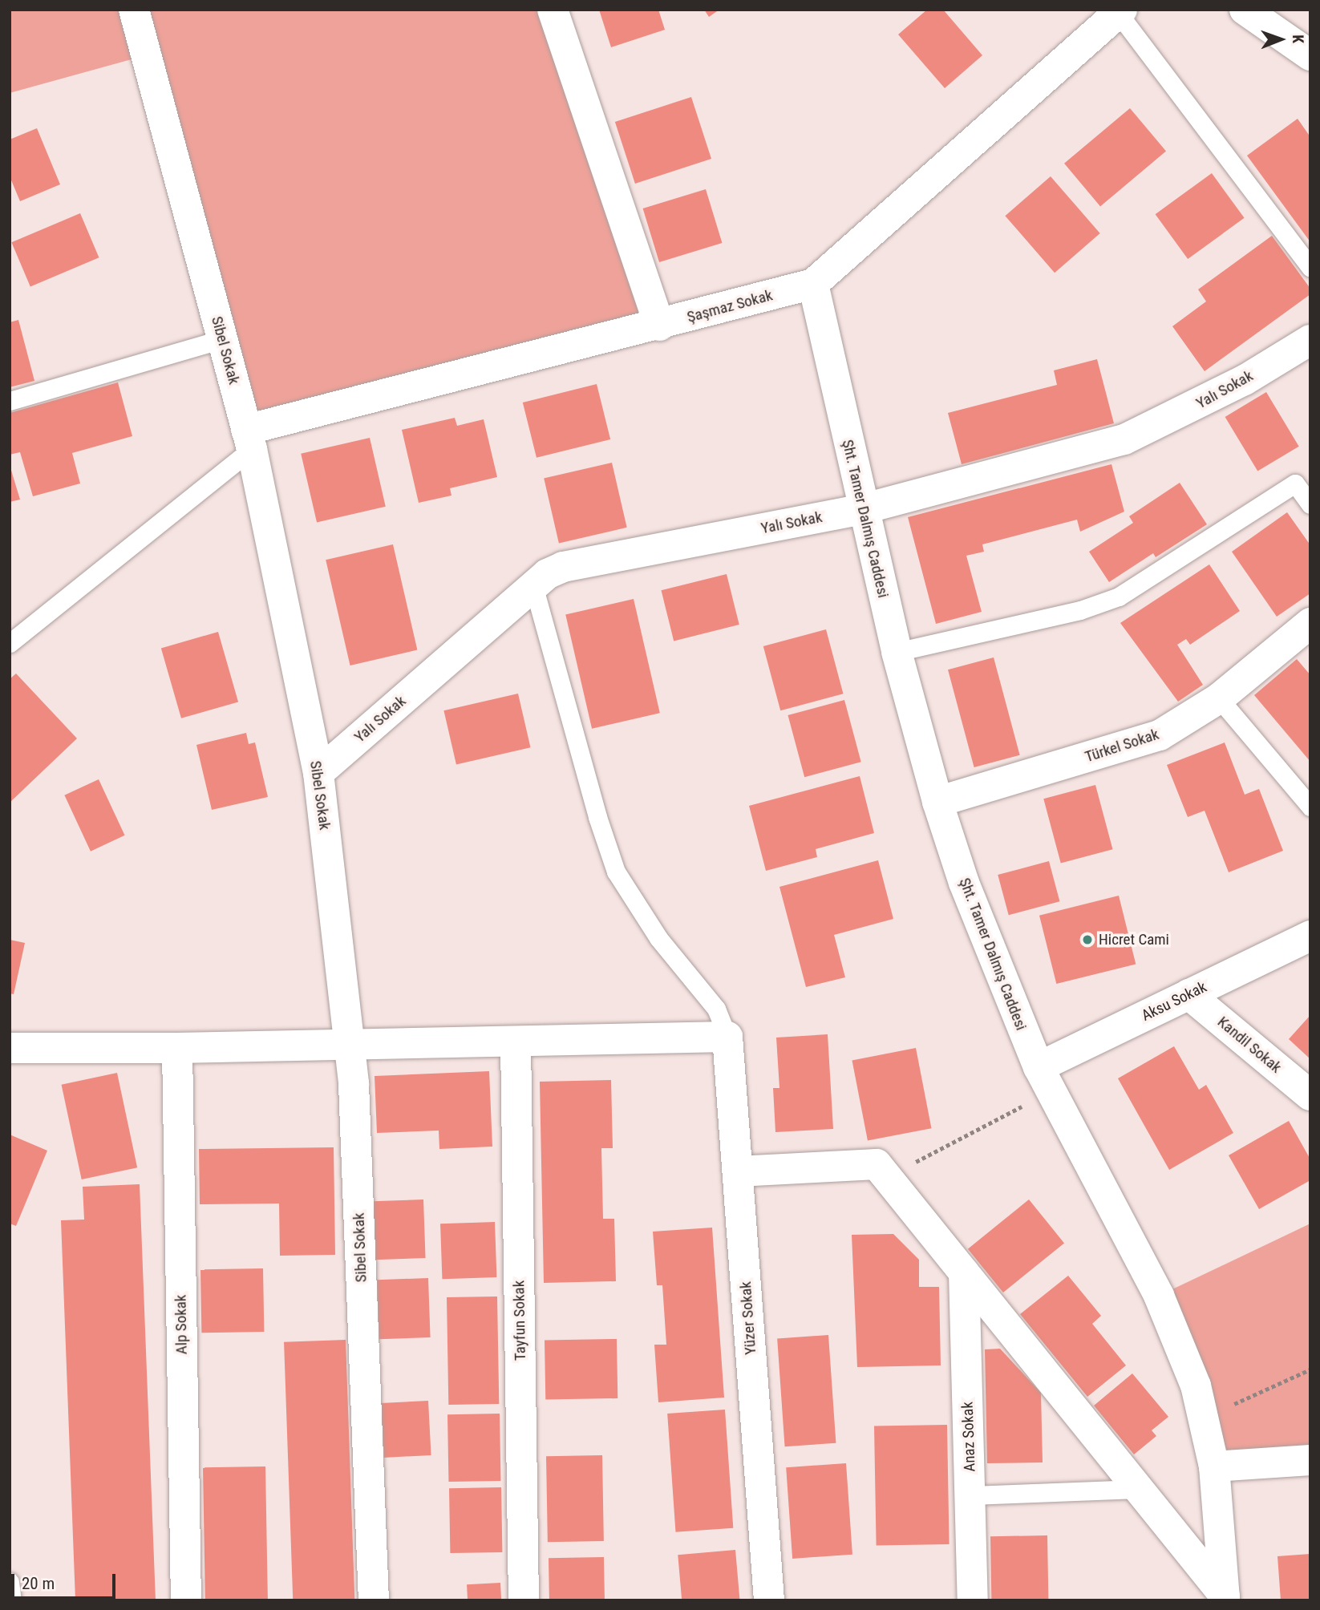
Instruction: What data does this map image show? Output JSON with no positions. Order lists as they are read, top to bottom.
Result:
{
  "streets": {
    "street": [
      "Şaşmaz Sokak",
      "Sibel Sokak",
      "Yalı Sokak",
      "Şht. Tamer Dalmış Caddesi",
      "Türkel Sokak",
      "Aksu Sokak",
      "Kandil Sokak",
      "Yüzer Sokak",
      "Tayfun Sokak",
      "Alp Sokak",
      "Anaz Sokak"
    ]
  },
  "crossings": [
    ["Şaşmaz Sokak", "Sibel Sokak"],
    ["Şaşmaz Sokak", "Şht. Tamer Dalmış Caddesi"],
    ["Sibel Sokak", "Yalı Sokak"],
    ["Yalı Sokak", "Şht. Tamer Dalmış Caddesi"],
    ["Şht. Tamer Dalmış Caddesi", "Türkel Sokak"],
    ["Şht. Tamer Dalmış Caddesi", "Aksu Sokak"],
    ["Aksu Sokak", "Kandil Sokak"]
  ],
  "places": ["Hicret Cami"],
  "scale_bar": "20 m",
  "north": "right"
}
